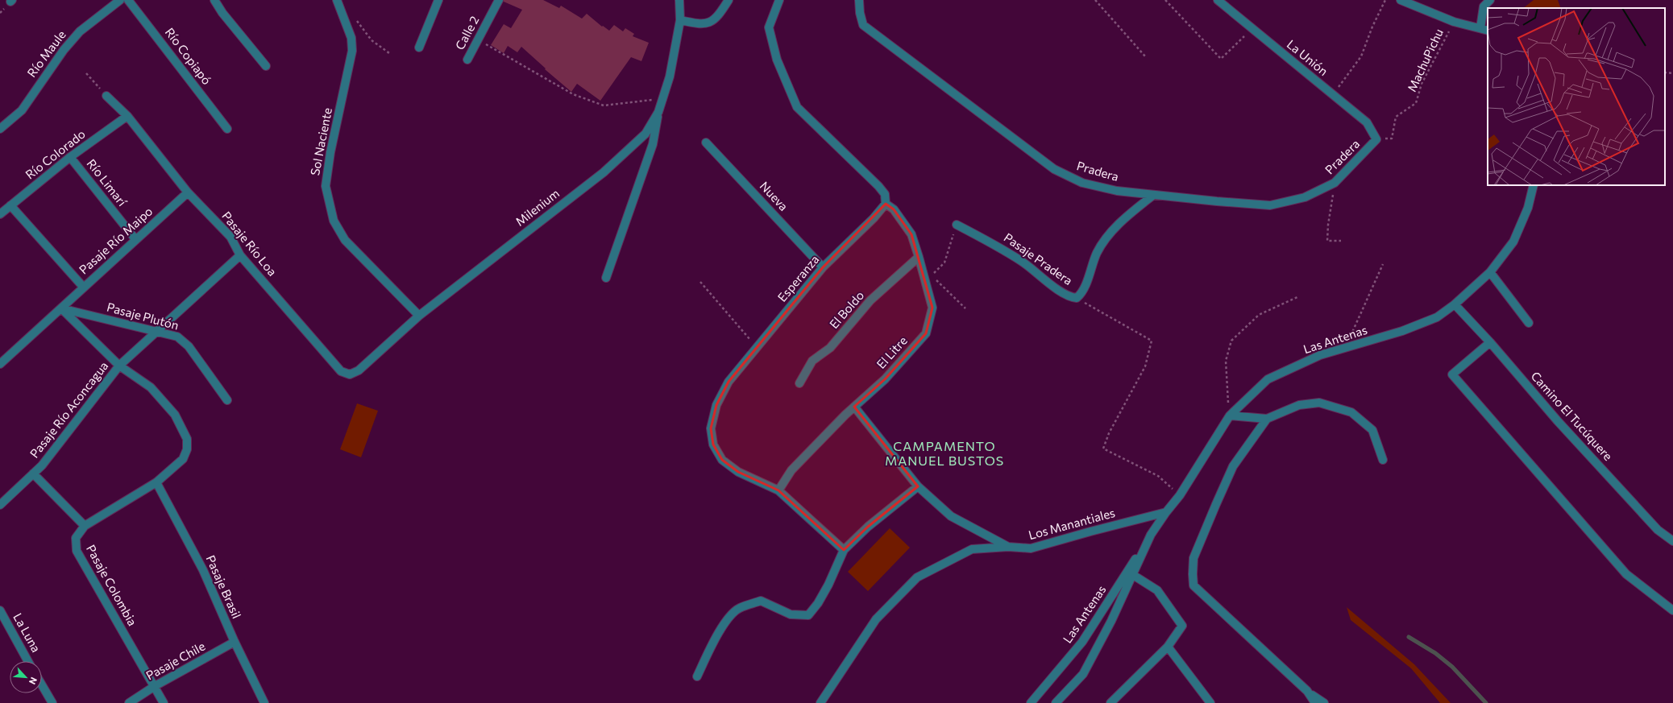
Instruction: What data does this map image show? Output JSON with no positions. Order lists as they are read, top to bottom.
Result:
{
  "streets": {
    "street": [
      "Calle 2",
      "Río Maule",
      "Río Copiapó",
      "La Unión",
      "Sol Naciente",
      "Río Colorado",
      "Pradera",
      "Río Limarí",
      "Nueva",
      "Milenium",
      "Pasaje Río Maipo",
      "Pasaje Río Loa",
      "Pasaje Pradera",
      "Esperanza",
      "El Boldo",
      "Pasaje Plutón",
      "Las Antenas",
      "El Litre",
      "Pasaje Río Aconcagua",
      "Camino El Tucúquere",
      "Los Manantiales",
      "Pasaje Colombia",
      "Pasaje Brasil",
      "La Luna",
      "Pasaje Chile"
    ],
    "path": ["MachuPichu"]
  },
  "crossings": [
    ["La Unión", "MachuPichu"],
    ["La Unión", "Pradera"],
    ["MachuPichu", "Pradera"],
    ["Sol Naciente", "Milenium"],
    ["Río Colorado", "Río Limarí"],
    ["Río Colorado", "Pasaje Río Loa"],
    ["Pradera", "Pasaje Pradera"],
    ["Río Limarí", "Pasaje Río Maipo"],
    ["Nueva", "Esperanza"],
    ["Milenium", "Pasaje Río Loa"],
    ["Pasaje Río Maipo", "Pasaje Río Loa"],
    ["Pasaje Río Maipo", "Pasaje Plutón"],
    ["Pasaje Río Loa", "Pasaje Río Aconcagua"],
    ["Esperanza", "El Litre"],
    ["El Boldo", "El Litre"],
    ["Pasaje Plutón", "Pasaje Río Aconcagua"],
    ["Las Antenas", "Camino El Tucúquere"],
    ["Las Antenas", "Los Manantiales"],
    ["Pasaje Colombia", "Pasaje Chile"],
    ["Pasaje Brasil", "Pasaje Chile"]
  ],
  "districts": ["CAMPAMENTO MANUEL BUSTOS"],
  "north": "bottom right"
}
